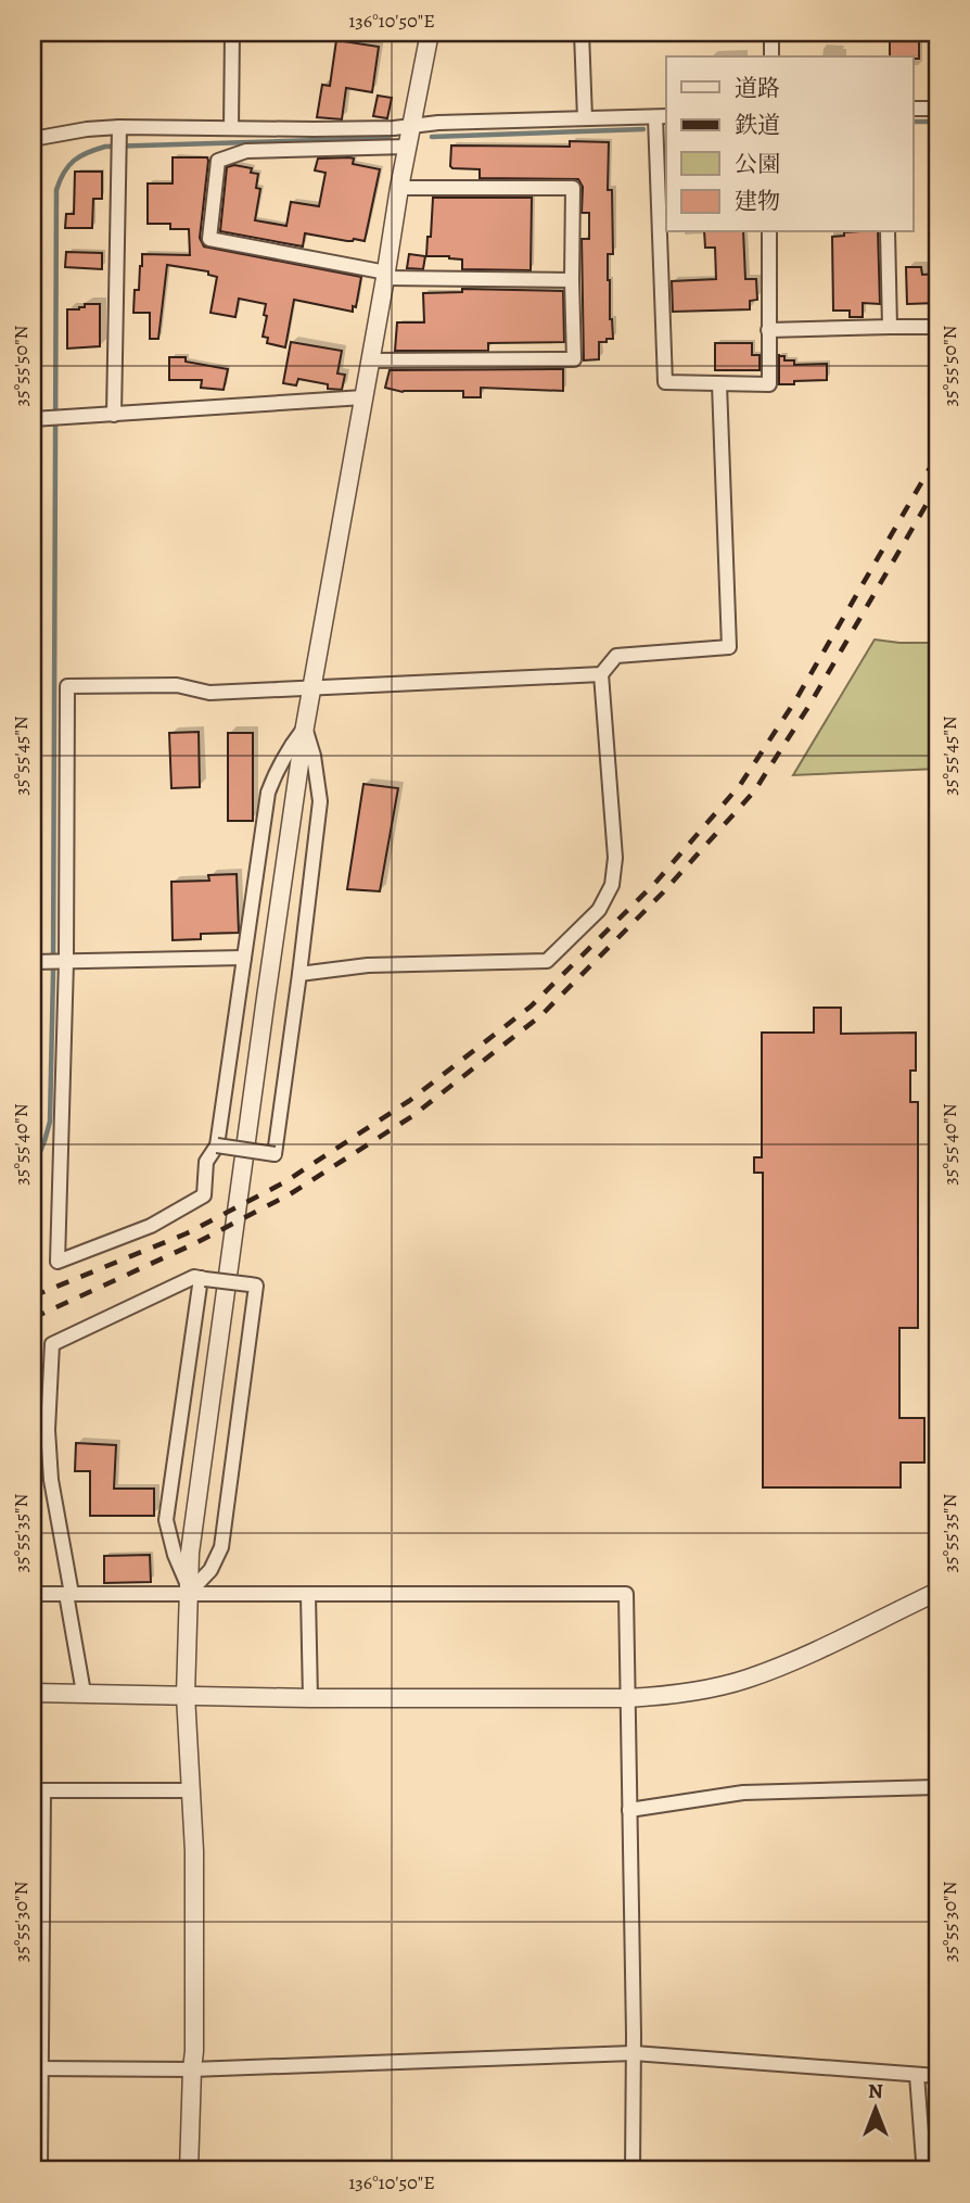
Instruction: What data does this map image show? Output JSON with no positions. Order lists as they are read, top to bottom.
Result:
{
  "legend": [
    "道路",
    "鉄道",
    "公園",
    "建物"
  ],
  "north": "top",
  "coordinates": [
    "136°10'50\"E",
    "35°55'50\"N",
    "35°55'45\"N",
    "35°55'40\"N",
    "35°55'35\"N",
    "35°55'30\"N"
  ]
}
